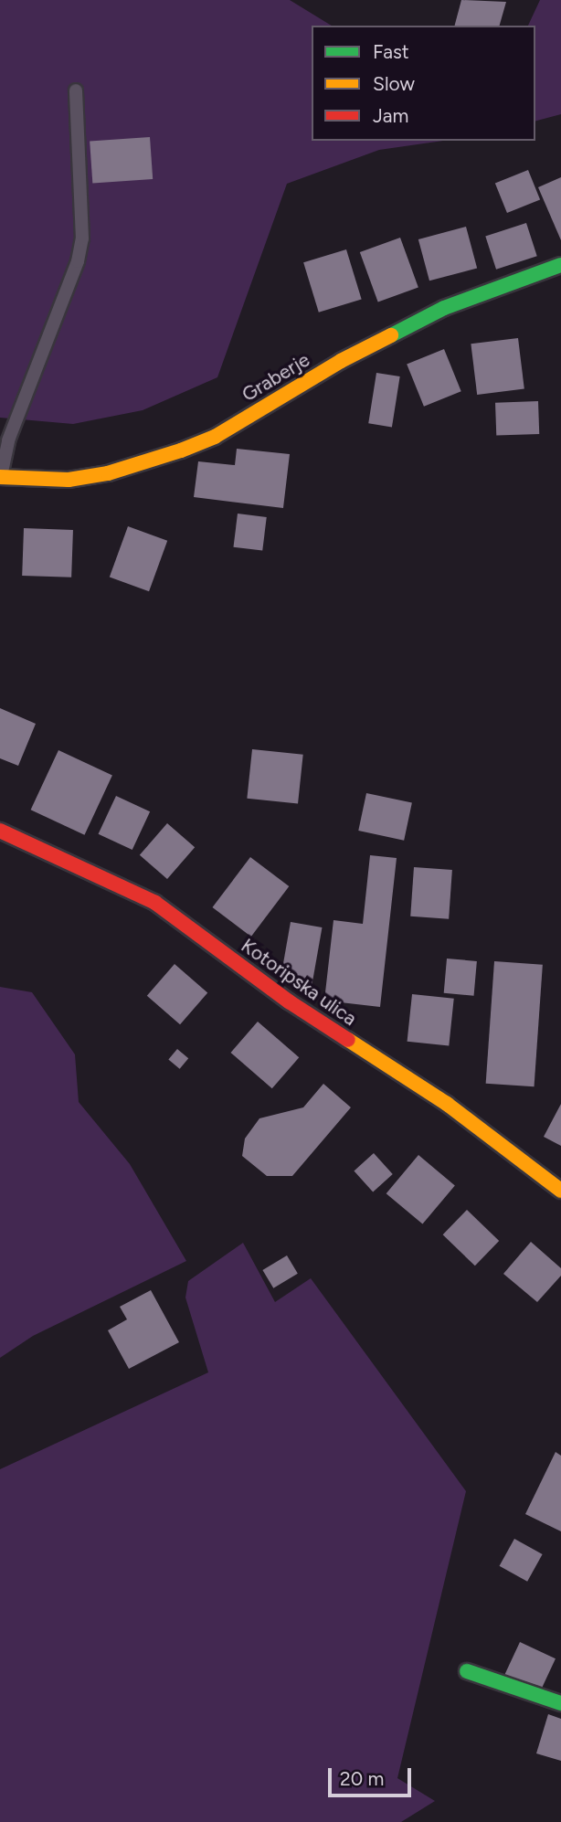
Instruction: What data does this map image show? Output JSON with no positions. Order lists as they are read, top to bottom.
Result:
{
  "streets": {
    "street": ["Graberje", "Kotoripska ulica"]
  },
  "legend": ["Fast", "Slow", "Jam"],
  "scale_bar": "20 m"
}
